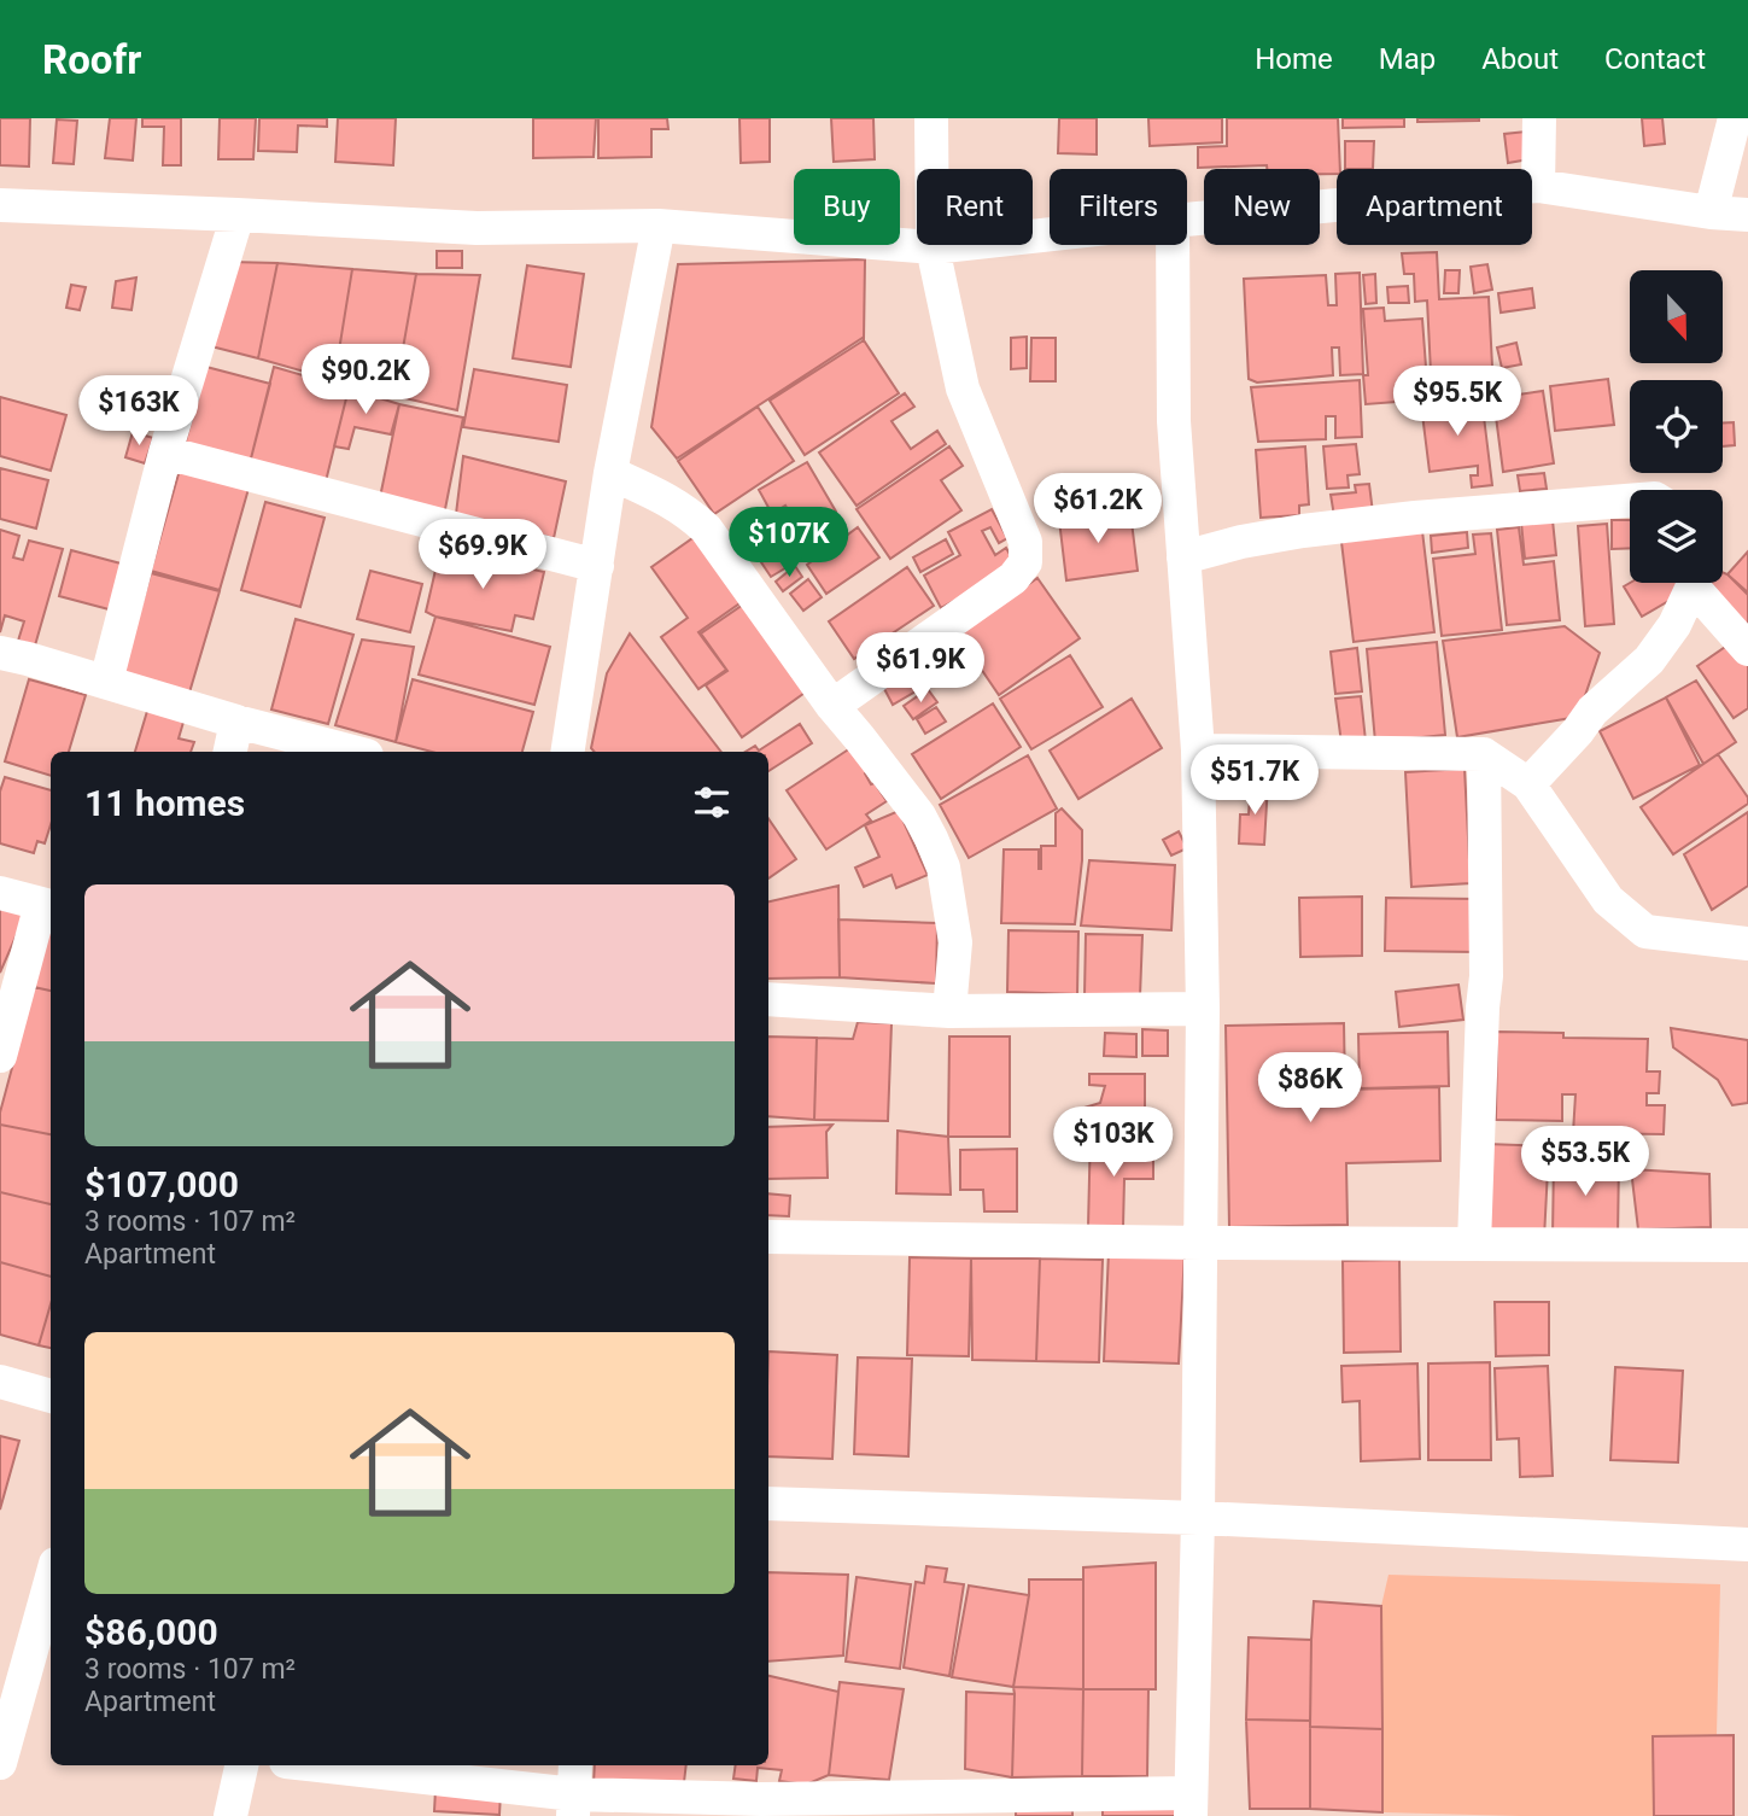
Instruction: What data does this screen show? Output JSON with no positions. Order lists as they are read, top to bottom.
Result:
{
  "north": "bottom",
  "page": {
    "header": "Roofr",
    "nav": [
      "Home",
      "Map",
      "About",
      "Contact"
    ],
    "chip": [
      "Buy",
      "Rent",
      "Filters",
      "New",
      "Apartment"
    ],
    "price": [
      "$90.2K",
      "$95.5K",
      "$163K",
      "$61.2K",
      "$107K",
      "$69.9K",
      "$61.9K",
      "$51.7K",
      "$86K",
      "$103K",
      "$53.5K"
    ],
    "heading": "11 homes",
    "list": [
      {
        "name": "$107,000",
        "note": "3 rooms · 107 m² · Apartment"
      },
      {
        "name": "$86,000",
        "note": "3 rooms · 107 m² · Apartment"
      }
    ]
  }
}
